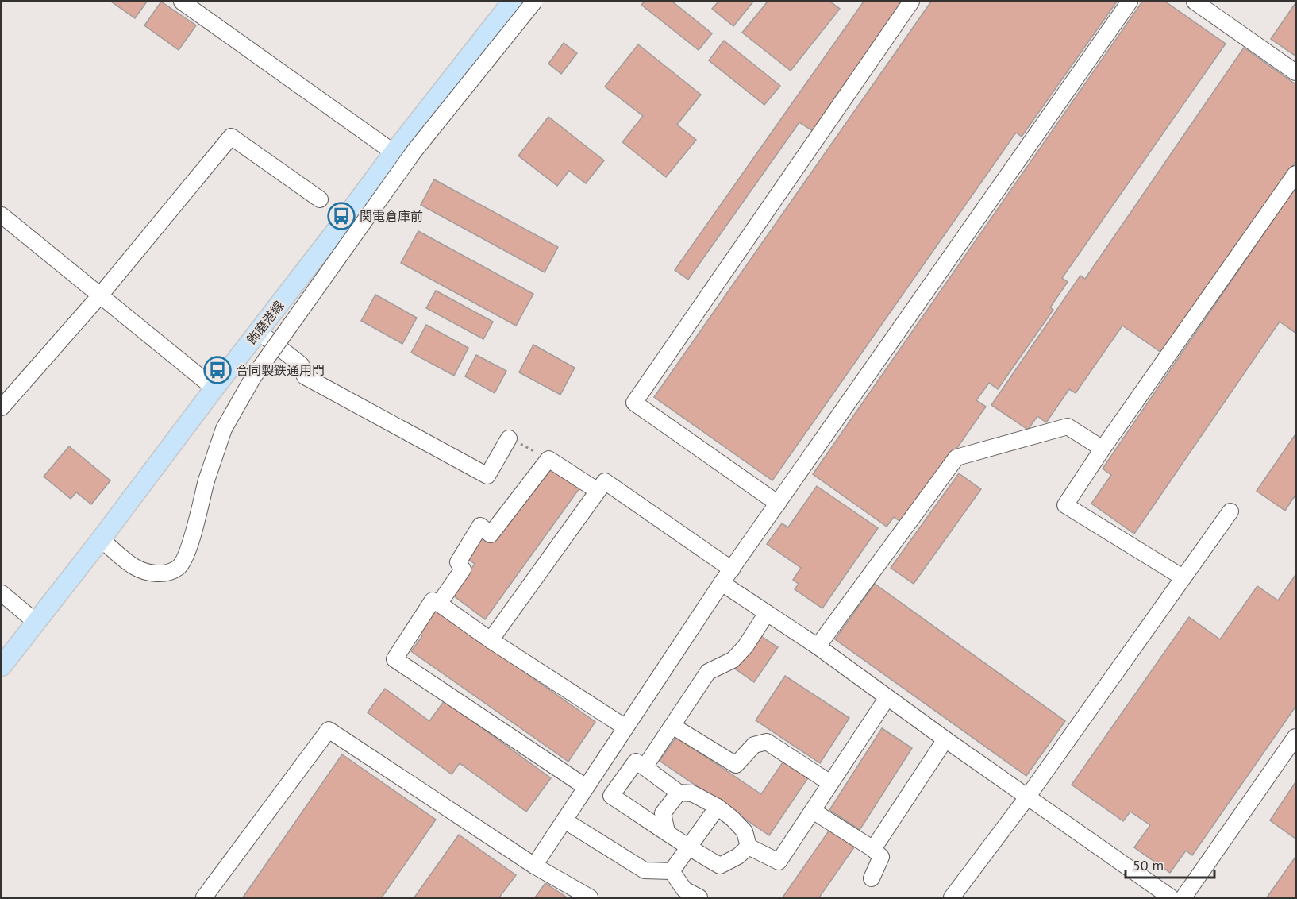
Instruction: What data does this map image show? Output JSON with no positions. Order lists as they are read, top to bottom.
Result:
{
  "streets": {
    "main road": ["飾磨港線"]
  },
  "places": {
    "bus stop": ["関電倉庫前", "合同製鉄通用門"]
  },
  "scale_bar": "50 m"
}
